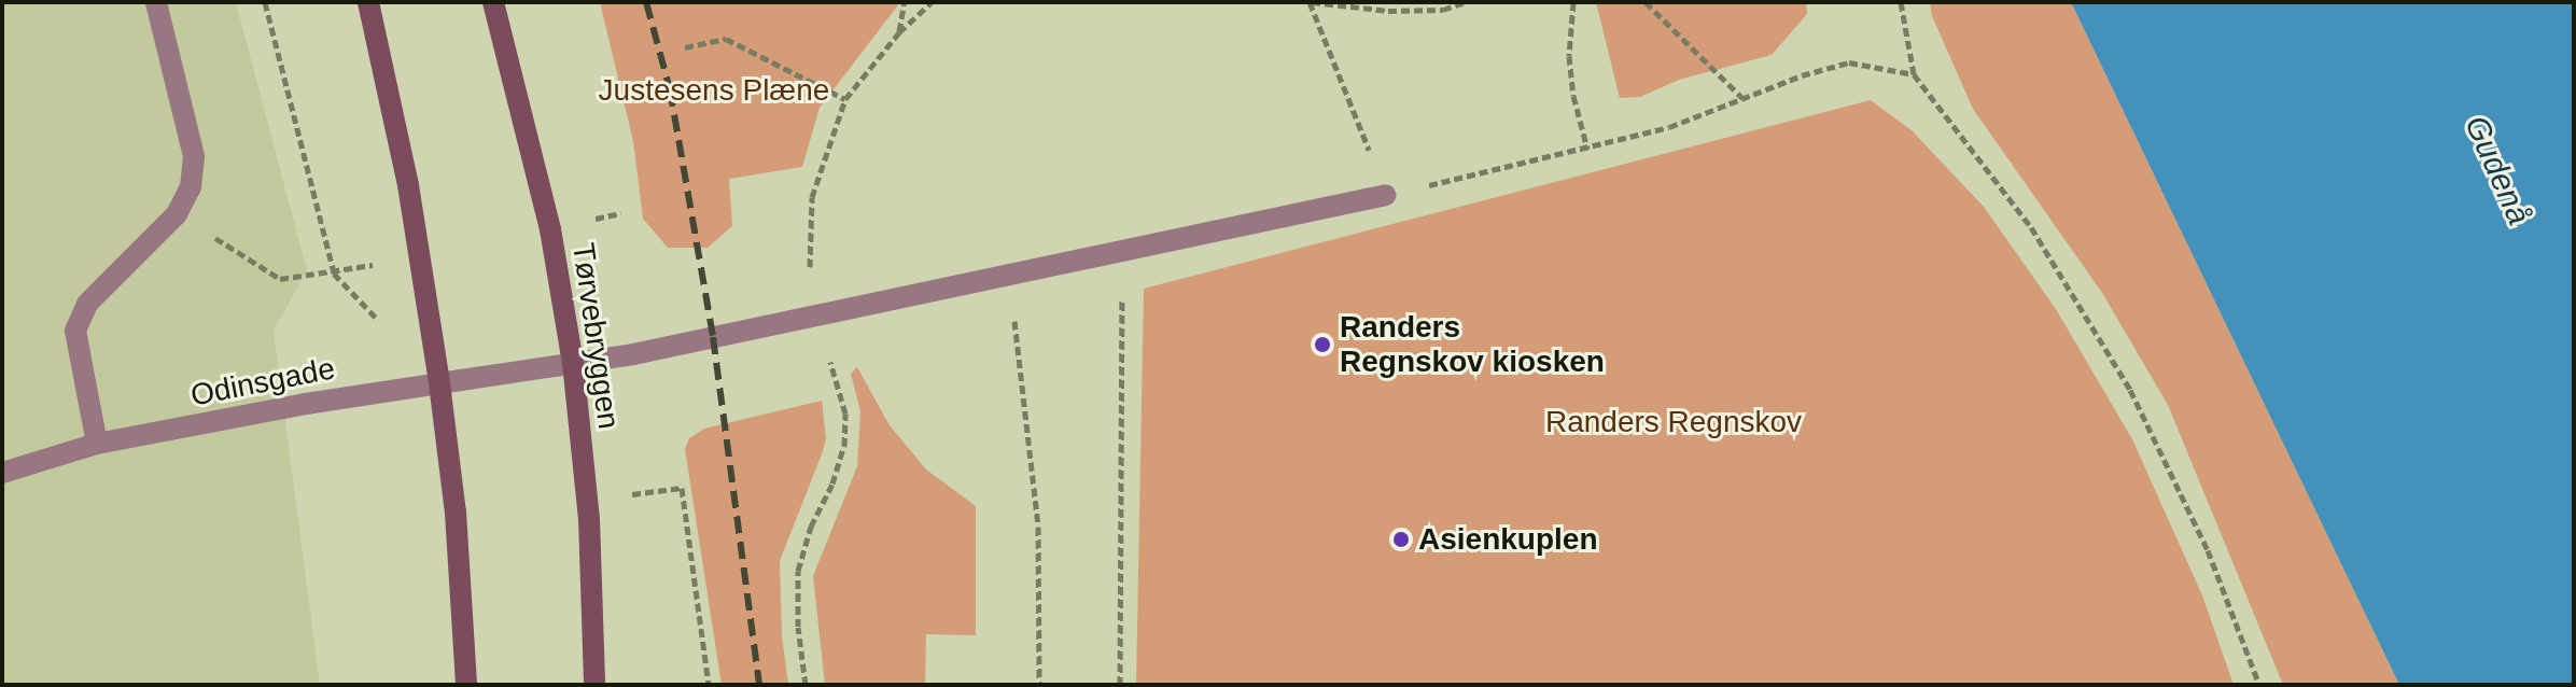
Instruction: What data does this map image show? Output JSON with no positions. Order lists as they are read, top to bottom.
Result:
{
  "streets": {
    "main road": ["Tørvebryggen"],
    "street": ["Odinsgade"]
  },
  "crossings": [
    ["Tørvebryggen", "Odinsgade"]
  ],
  "water": ["Gudenå"],
  "parks": ["Justesens Plæne", "Randers Regnskov"],
  "places": ["Randers Regnskov kiosken", "Asienkuplen"]
}
